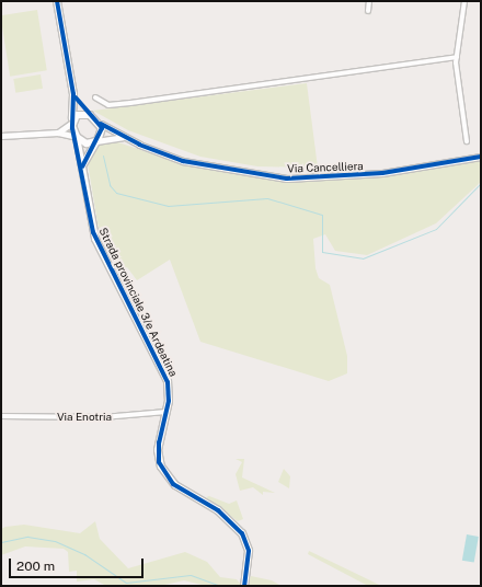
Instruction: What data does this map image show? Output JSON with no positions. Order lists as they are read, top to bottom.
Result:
{
  "streets": {
    "main road": ["Strada provinciale 3/e Ardeatina"],
    "street": ["Via Cancelliera", "Via Enotria"]
  },
  "crossings": [
    ["Via Cancelliera", "Strada provinciale 3/e Ardeatina"],
    ["Strada provinciale 3/e Ardeatina", "Via Enotria"]
  ],
  "scale_bar": "200 m"
}
